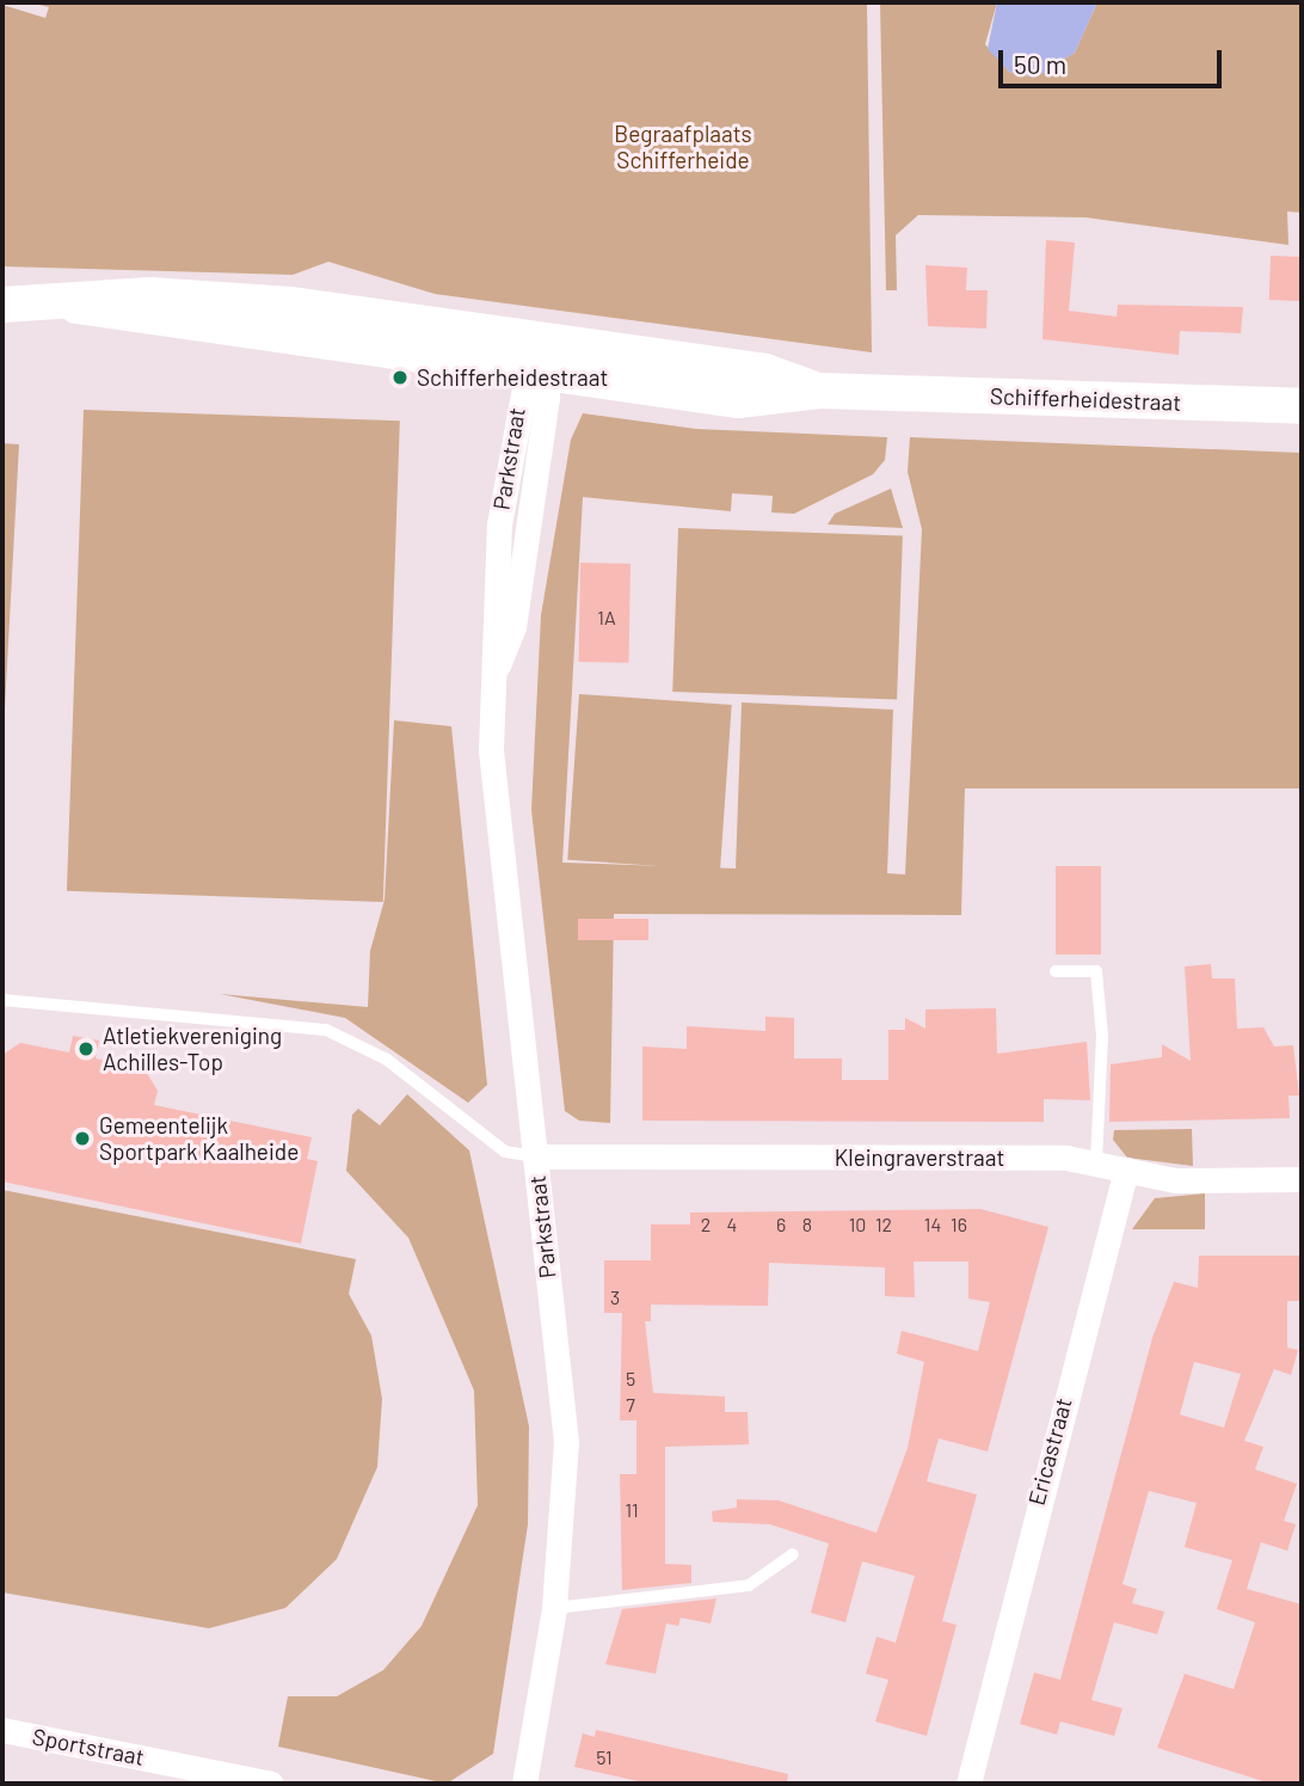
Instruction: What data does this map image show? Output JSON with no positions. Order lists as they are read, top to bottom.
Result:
{
  "streets": {
    "street": [
      "Schifferheidestraat",
      "Parkstraat",
      "Kleingraverstraat",
      "Ericastraat",
      "Sportstraat"
    ]
  },
  "crossings": [
    ["Schifferheidestraat", "Parkstraat"],
    ["Parkstraat", "Kleingraverstraat"],
    ["Kleingraverstraat", "Ericastraat"]
  ],
  "parks": ["Begraafplaats Schifferheide"],
  "places": ["Schifferheidestraat", "Atletiekvereniging Achilles-Top", "Gemeentelijk Sportpark Kaalheide"],
  "house_numbers": [
    "1A",
    "2",
    "4",
    "6",
    "8",
    "10",
    "12",
    "14",
    "16",
    "3",
    "5",
    "7",
    "11",
    "51"
  ],
  "scale_bar": "50 m"
}
